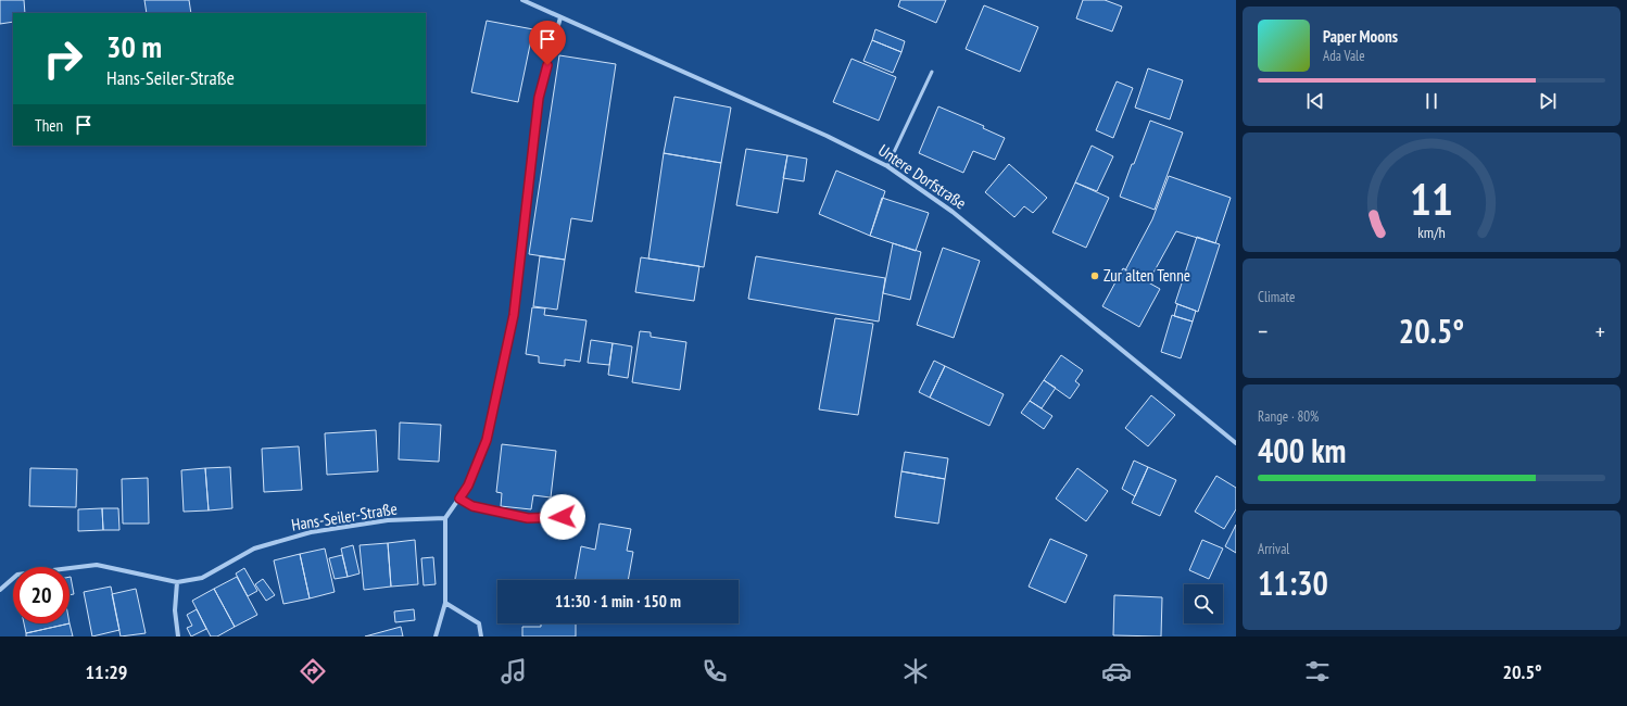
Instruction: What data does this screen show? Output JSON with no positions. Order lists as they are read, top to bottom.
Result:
{
  "streets": {
    "street": ["Untere Dorfstraße", "Hans-Seiler-Straße"]
  },
  "places": ["Zur alten Tenne"],
  "page": {
    "turn": ["30 m", "Hans-Seiler-Straße"],
    "song": ["Paper Moons", "Ada Vale"],
    "then": "Then",
    "tile": [
      "Climate",
      ["Range · 80%", "400 km"],
      ["Arrival", "11:30"]
    ],
    "heat": ["−", "20.5°", "+"],
    "limit": "20",
    "trip": "11:30 · 1 min · 150 m",
    "tabs": ["11:29", "20.5°"],
    "gauge": ["11", "km/h"]
  }
}
